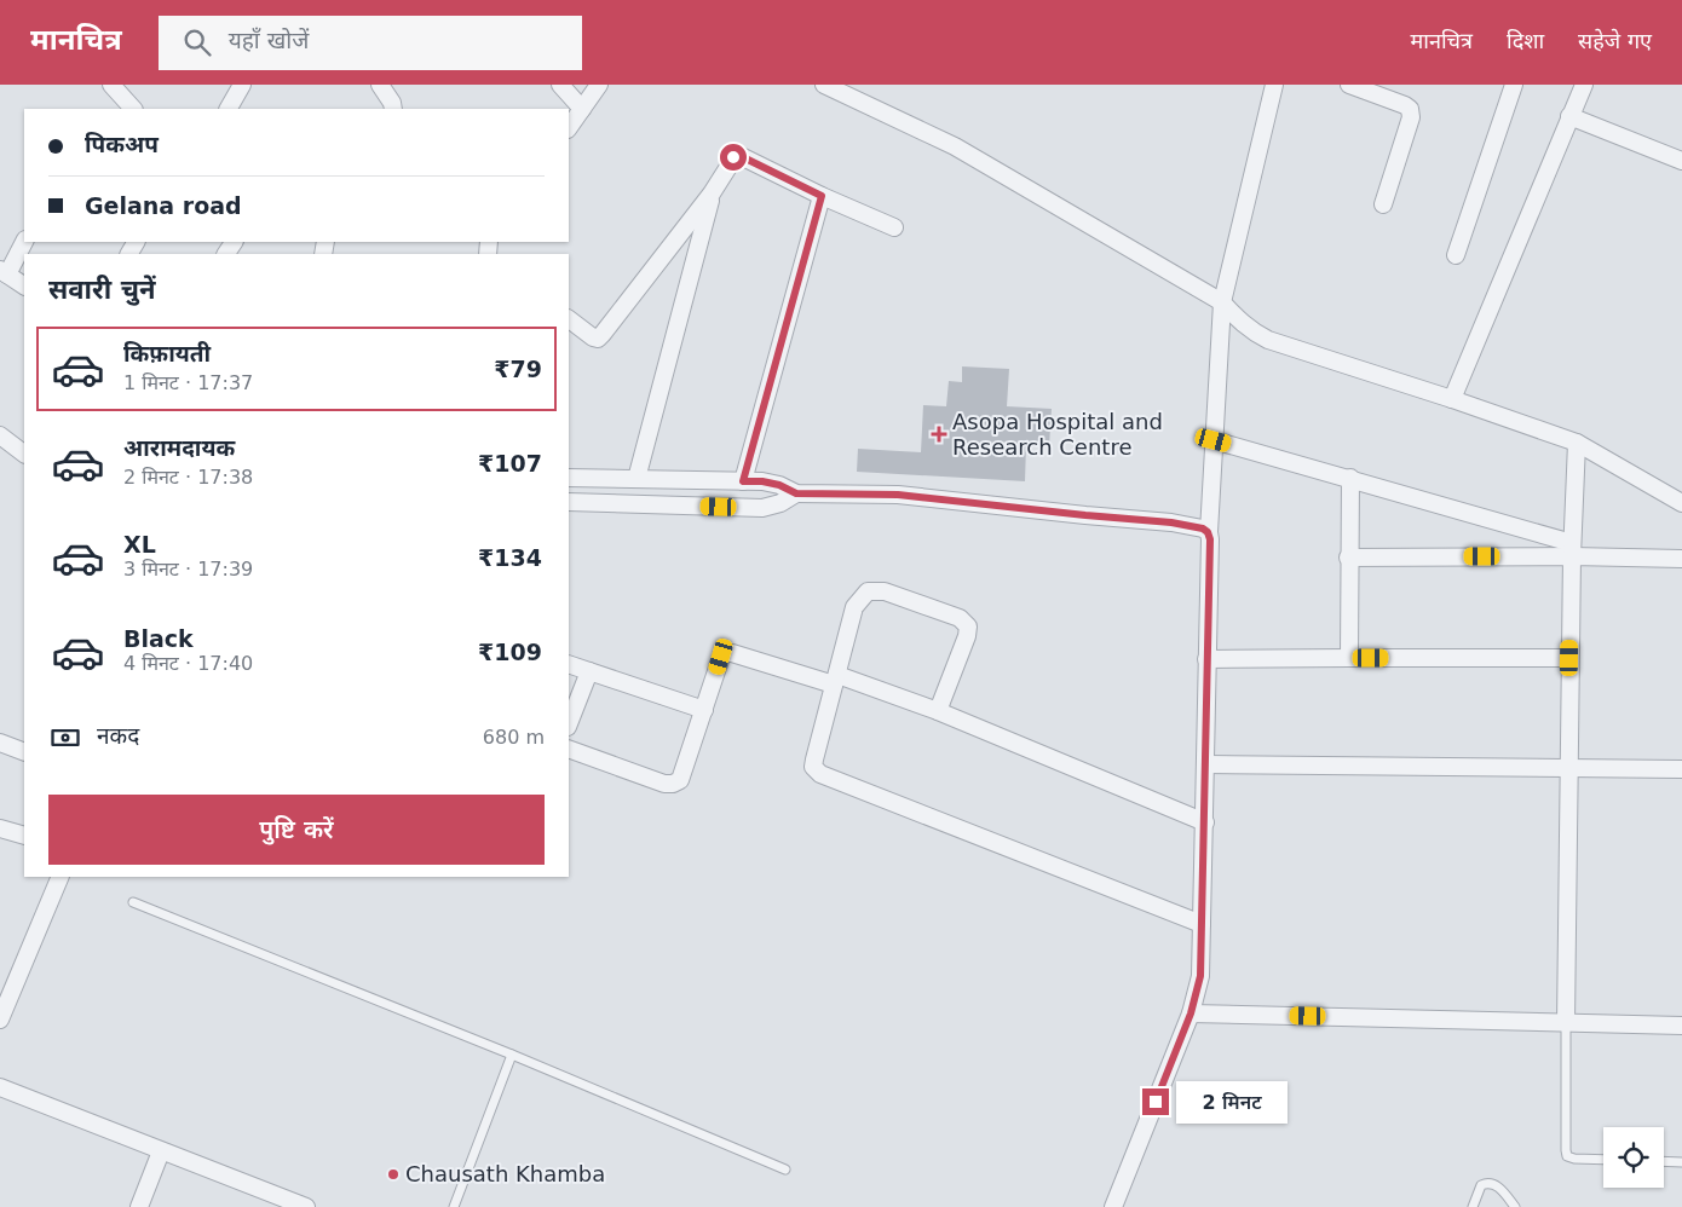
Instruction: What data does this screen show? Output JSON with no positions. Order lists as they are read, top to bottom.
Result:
{
  "places": {
    "health": ["Asopa Hospital and Research Centre"],
    "other": ["Chausath Khamba"]
  },
  "page": {
    "header": "मानचित्र",
    "search": "यहाँ खोजें",
    "nav": ["मानचित्र", "दिशा", "सहेजे गए"],
    "banner": ["पिकअप", "Gelana road"],
    "heading": "सवारी चुनें",
    "list": [
      {
        "name": "किफ़ायती",
        "note": "1 मिनट · 17:37",
        "value": "₹79"
      },
      {
        "name": "आरामदायक",
        "note": "2 मिनट · 17:38",
        "value": "₹107"
      },
      {
        "name": "XL",
        "note": "3 मिनट · 17:39",
        "value": "₹134"
      },
      {
        "name": "Black",
        "note": "4 मिनट · 17:40",
        "value": "₹109"
      }
    ],
    "pay": ["नकद", "680 m"],
    "buttons": "पुष्टि करें",
    "bubble": "2 मिनट"
  }
}
